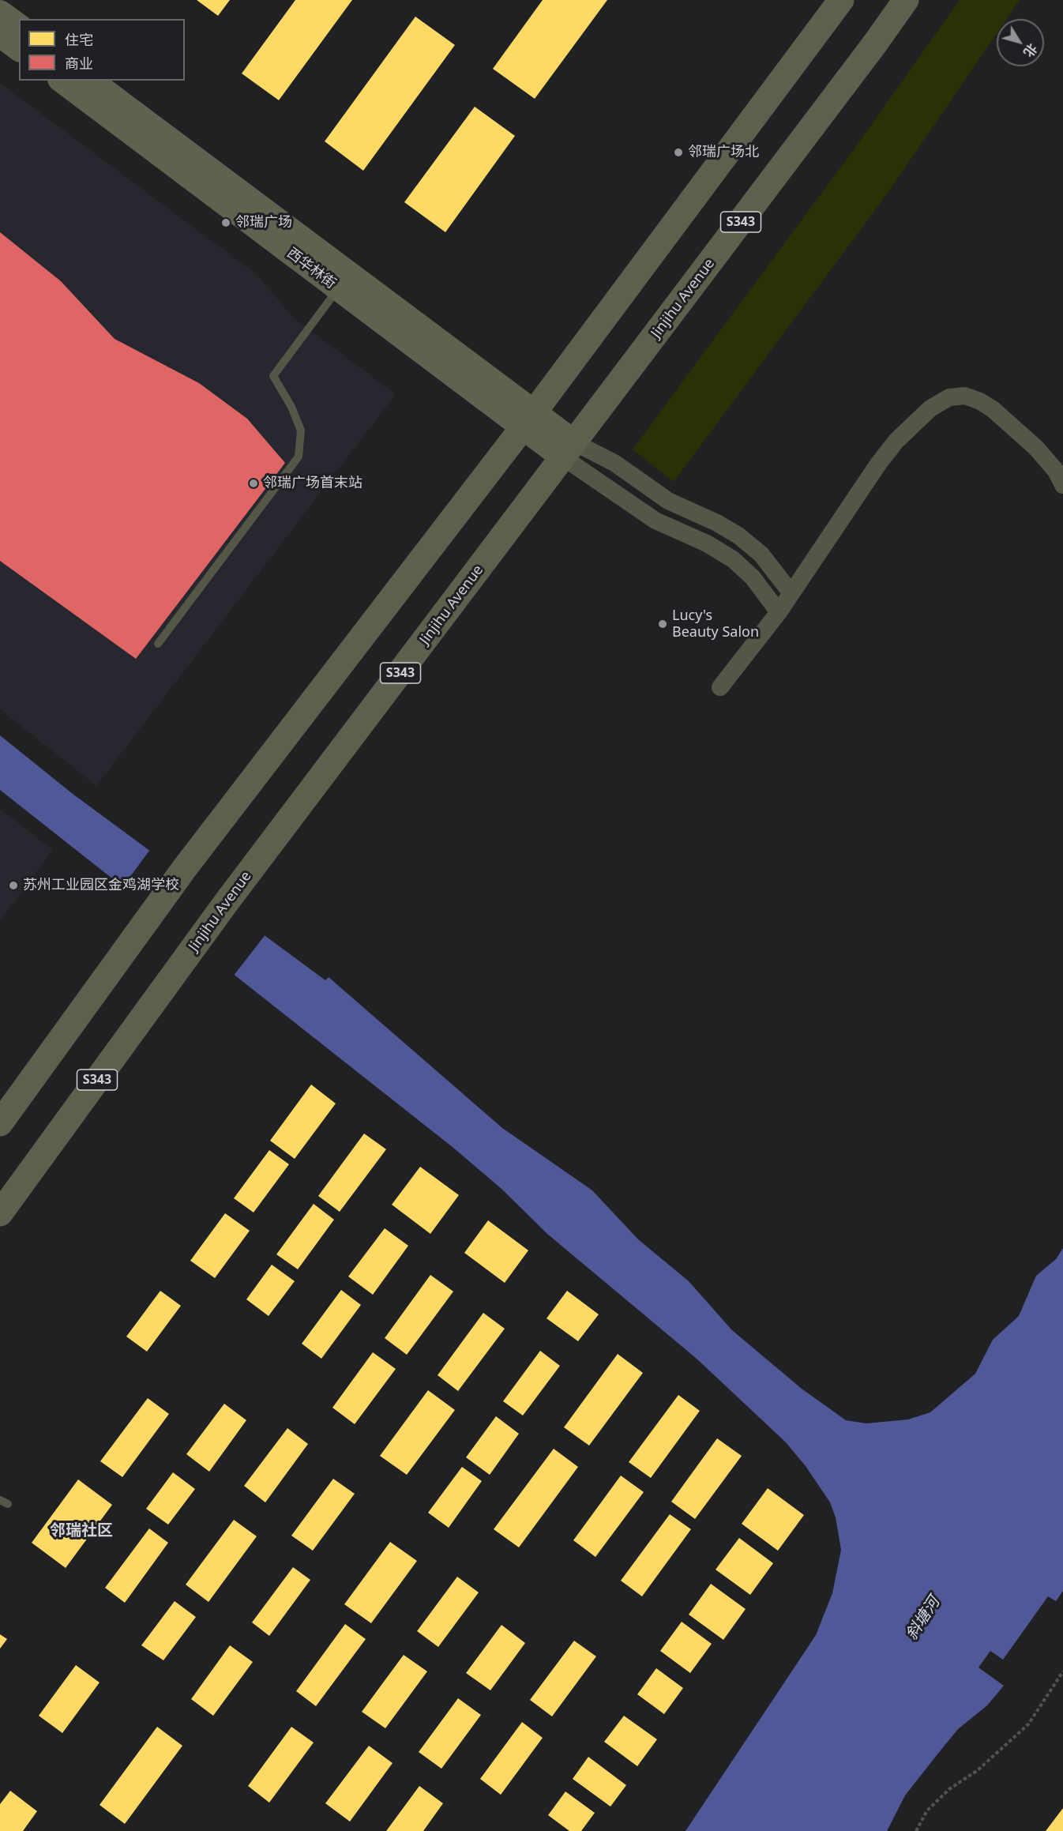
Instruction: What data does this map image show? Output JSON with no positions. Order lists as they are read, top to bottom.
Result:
{
  "streets": {
    "main road": ["S343", "西华林街", "Jinjihu Avenue"]
  },
  "crossings": [
    ["西华林街", "Jinjihu Avenue"]
  ],
  "districts": ["邻瑞社区"],
  "water": ["斜塘河"],
  "places": [
    "邻瑞广场北",
    "邻瑞广场",
    "邻瑞广场首末站",
    "Lucy's Beauty Salon",
    "苏州工业园区金鸡湖学校"
  ],
  "legend": ["住宅", "商业"],
  "north": "bottom right"
}
